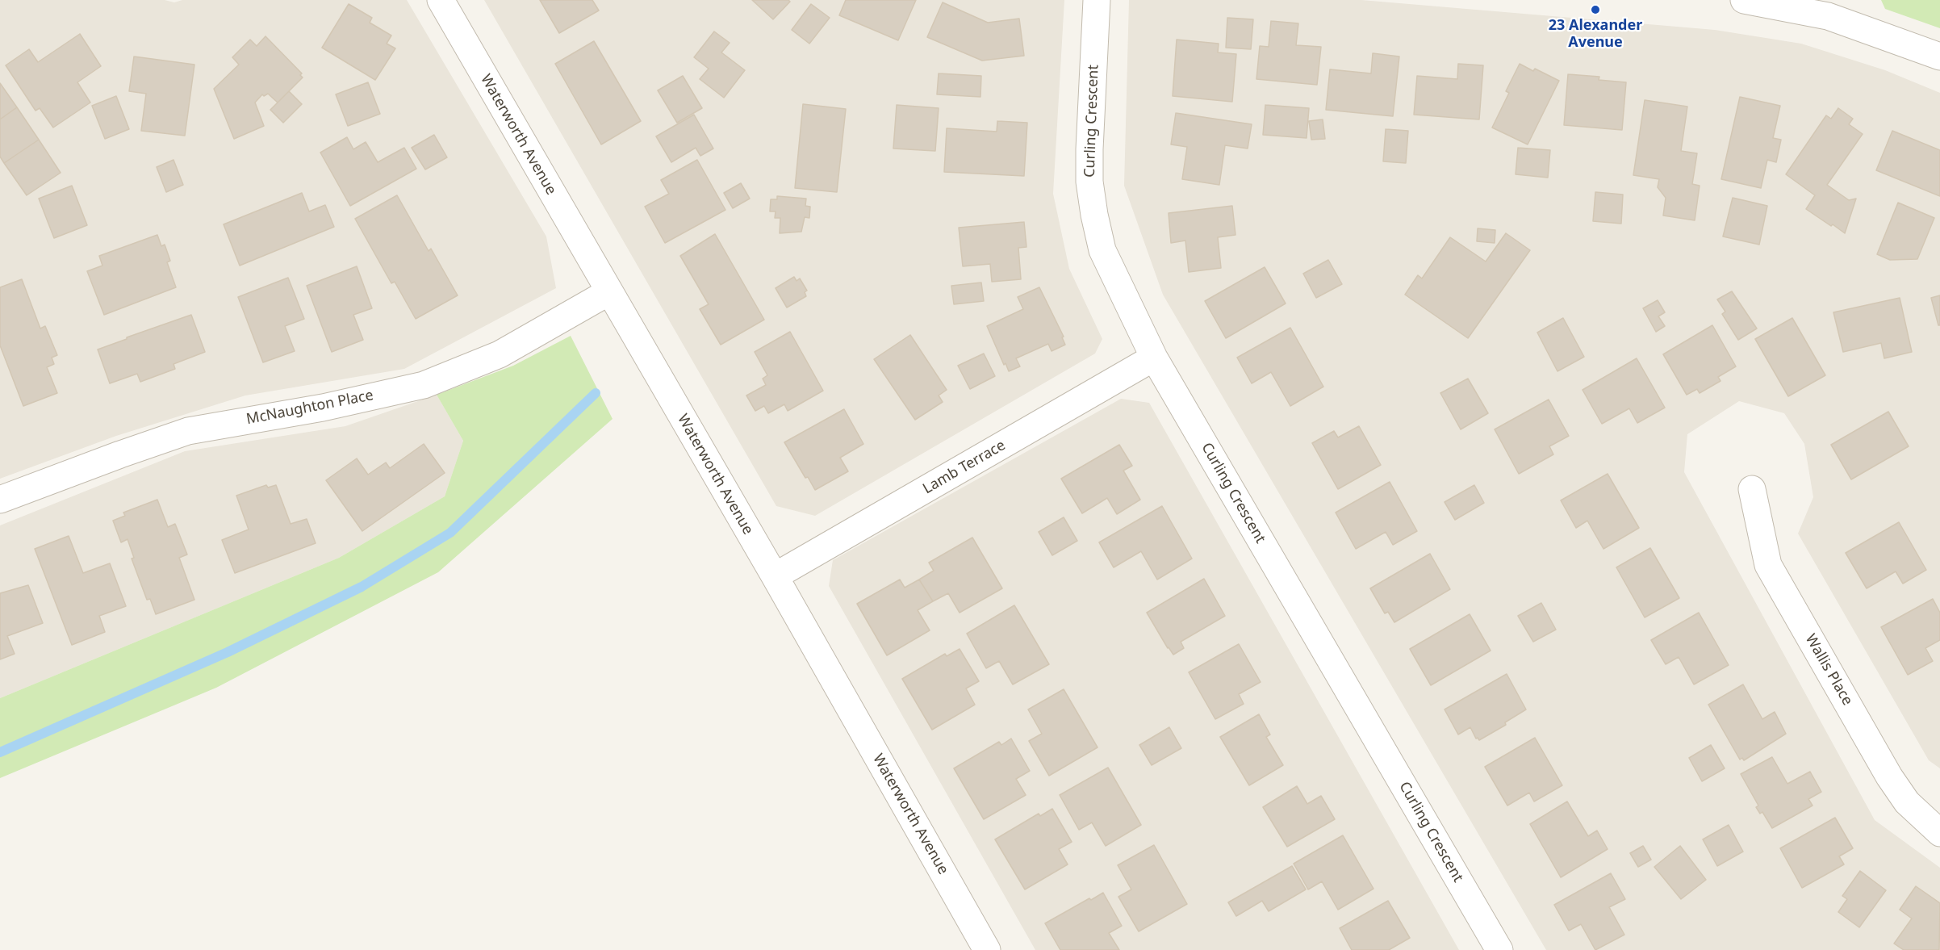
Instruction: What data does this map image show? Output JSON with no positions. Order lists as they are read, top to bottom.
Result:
{
  "streets": {
    "street": [
      "Curling Crescent",
      "Waterworth Avenue",
      "McNaughton Place",
      "Lamb Terrace",
      "Wallis Place"
    ]
  },
  "crossings": [
    ["Curling Crescent", "Lamb Terrace"],
    ["Waterworth Avenue", "McNaughton Place"],
    ["Waterworth Avenue", "Lamb Terrace"]
  ],
  "places": ["23 Alexander Avenue"]
}
